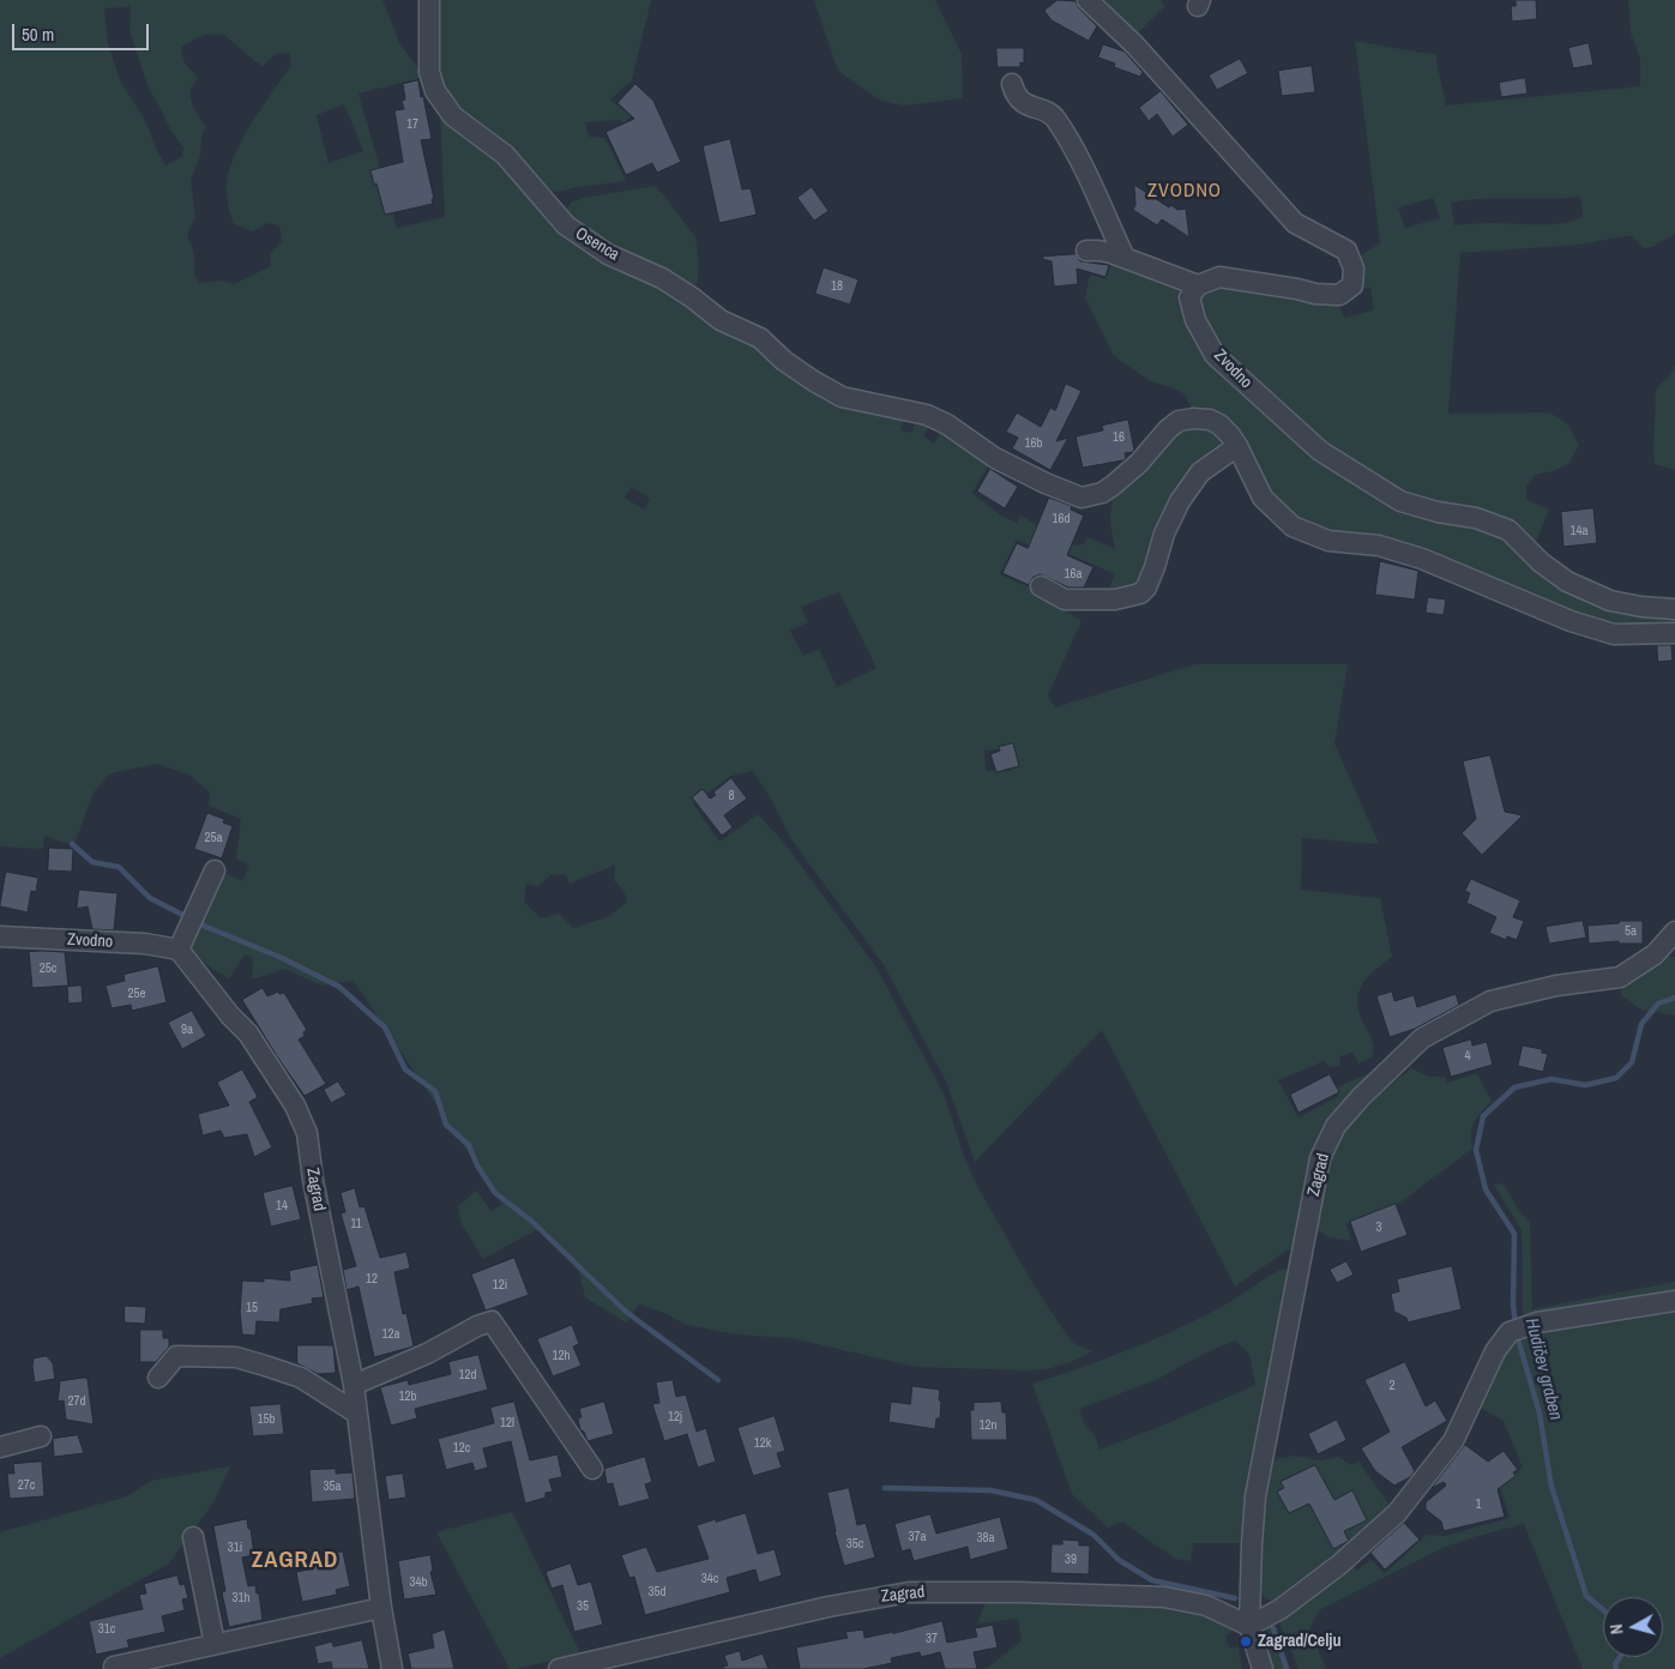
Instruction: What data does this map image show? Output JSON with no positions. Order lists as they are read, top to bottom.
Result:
{
  "streets": {
    "street": ["Osenca", "Zvodno", "Zagrad"]
  },
  "crossings": [
    ["Zvodno", "Zagrad"]
  ],
  "districts": ["ZVODNO", "ZAGRAD"],
  "water": ["Hudičev graben"],
  "places": ["Zagrad/Celju"],
  "house_numbers": [
    "17",
    "18",
    "16",
    "16b",
    "16d",
    "14a",
    "16a",
    "8",
    "25a",
    "5a",
    "25c",
    "25e",
    "9a",
    "4",
    "14",
    "11",
    "3",
    "12",
    "12i",
    "15",
    "12a",
    "12h",
    "12d",
    "2",
    "12b",
    "27d",
    "12j",
    "15b",
    "12l",
    "12n",
    "12k",
    "12c",
    "27c",
    "35a",
    "1",
    "37a",
    "38a",
    "35c",
    "31i",
    "39",
    "34c",
    "34b",
    "35d",
    "31h",
    "35",
    "31c",
    "37"
  ],
  "scale_bar": "50 m",
  "north": "left"
}
